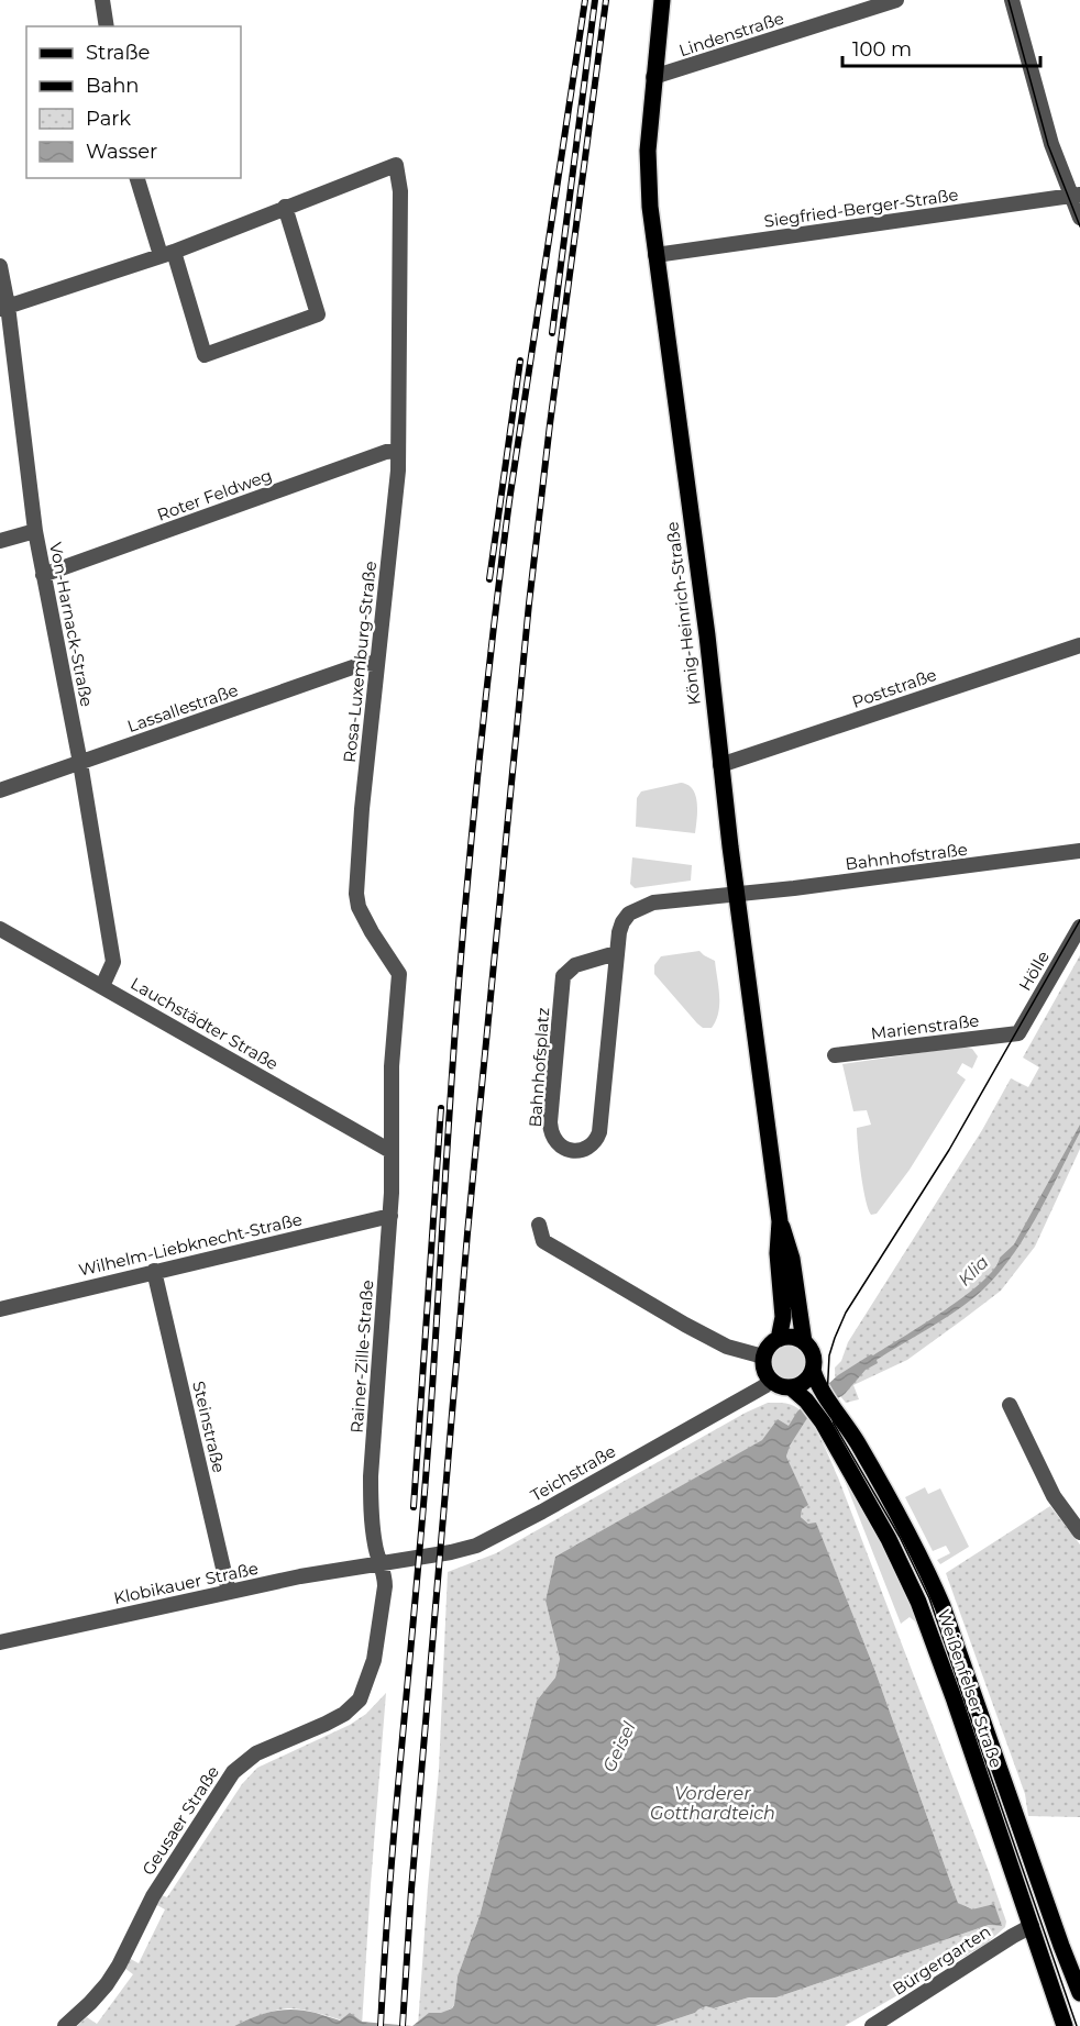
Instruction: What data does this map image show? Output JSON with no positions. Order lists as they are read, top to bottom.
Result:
{
  "streets": {
    "main road": ["König-Heinrich-Straße", "Weißenfelser Straße"],
    "street": [
      "Lindenstraße",
      "Siegfried-Berger-Straße",
      "Roter Feldweg",
      "Von-Harnack-Straße",
      "Rosa-Luxemburg-Straße",
      "Poststraße",
      "Lassallestraße",
      "Bahnhofstraße",
      "Hölle",
      "Lauchstädter Straße",
      "Marienstraße",
      "Bahnhofsplatz",
      "Wilhelm-Liebknecht-Straße",
      "Rainer-Zille-Straße",
      "Steinstraße",
      "Teichstraße",
      "Klobikauer Straße",
      "Geusaer Straße",
      "Bürgergarten"
    ]
  },
  "crossings": [
    ["Lindenstraße", "König-Heinrich-Straße"],
    ["Siegfried-Berger-Straße", "König-Heinrich-Straße"],
    ["Roter Feldweg", "Von-Harnack-Straße"],
    ["Roter Feldweg", "Rosa-Luxemburg-Straße"],
    ["König-Heinrich-Straße", "Poststraße"],
    ["König-Heinrich-Straße", "Bahnhofstraße"],
    ["König-Heinrich-Straße", "Bahnhofsplatz"],
    ["König-Heinrich-Straße", "Teichstraße"],
    ["König-Heinrich-Straße", "Weißenfelser Straße"],
    ["Von-Harnack-Straße", "Lassallestraße"],
    ["Von-Harnack-Straße", "Lauchstädter Straße"],
    ["Rosa-Luxemburg-Straße", "Lassallestraße"],
    ["Rosa-Luxemburg-Straße", "Lauchstädter Straße"],
    ["Rosa-Luxemburg-Straße", "Rainer-Zille-Straße"],
    ["Bahnhofstraße", "Bahnhofsplatz"],
    ["Hölle", "Marienstraße"],
    ["Lauchstädter Straße", "Rainer-Zille-Straße"],
    ["Wilhelm-Liebknecht-Straße", "Rainer-Zille-Straße"],
    ["Wilhelm-Liebknecht-Straße", "Steinstraße"],
    ["Rainer-Zille-Straße", "Teichstraße"],
    ["Rainer-Zille-Straße", "Klobikauer Straße"],
    ["Rainer-Zille-Straße", "Geusaer Straße"],
    ["Steinstraße", "Klobikauer Straße"],
    ["Teichstraße", "Klobikauer Straße"],
    ["Teichstraße", "Weißenfelser Straße"],
    ["Teichstraße", "Geusaer Straße"],
    ["Klobikauer Straße", "Geusaer Straße"],
    ["Weißenfelser Straße", "Bürgergarten"]
  ],
  "water": ["Klia", "Geisel", "Vorderer Gotthardteich"],
  "legend": [
    "Straße",
    "Bahn",
    "Park",
    "Wasser"
  ],
  "scale_bar": "100 m"
}
